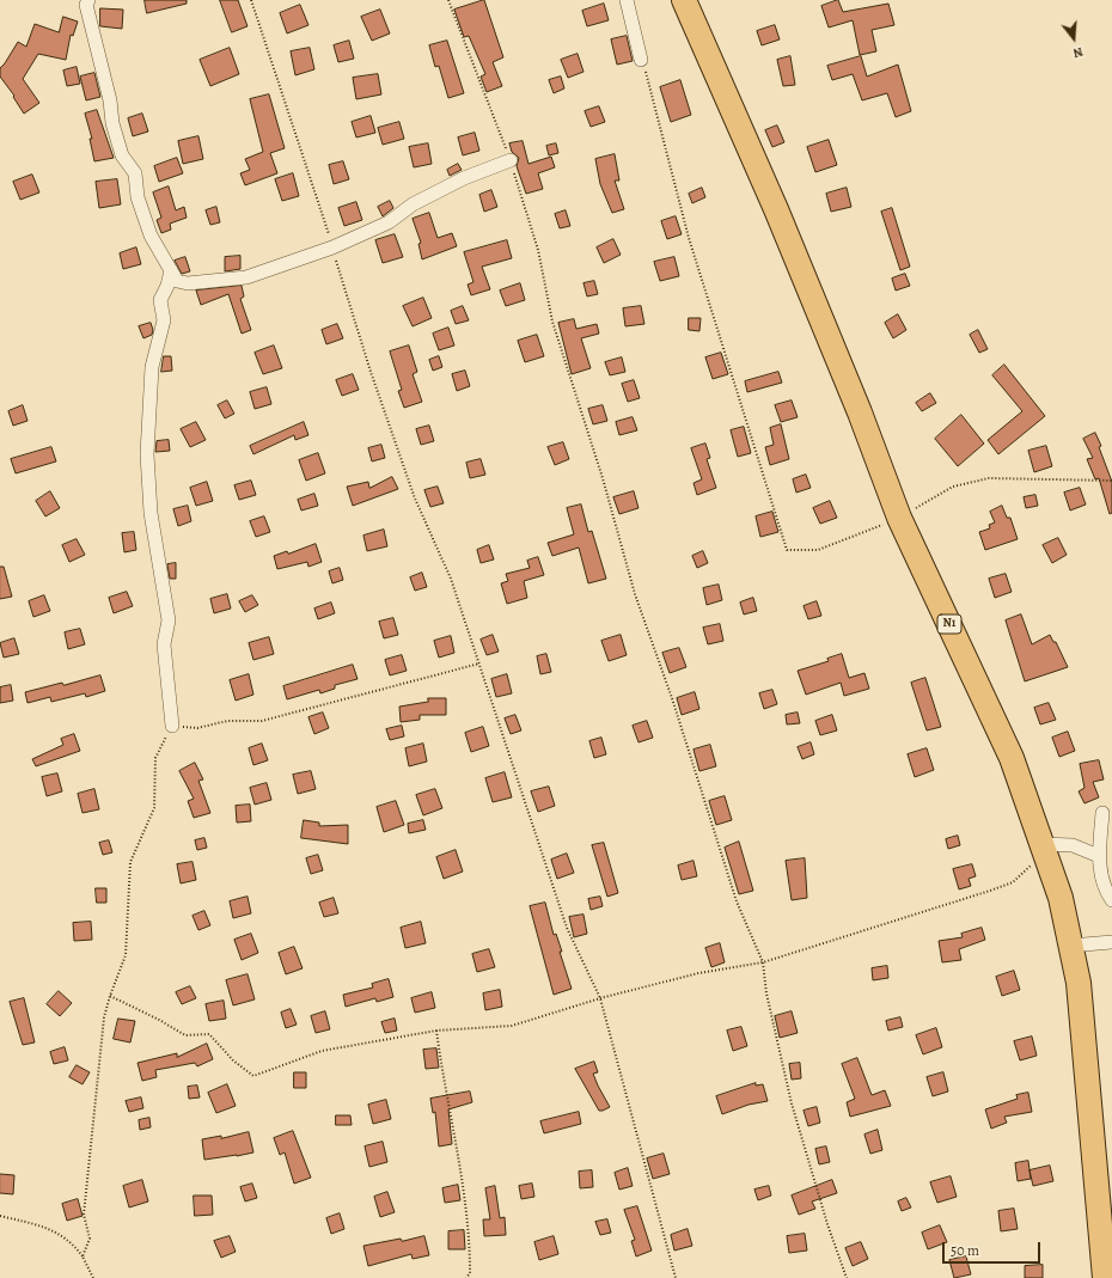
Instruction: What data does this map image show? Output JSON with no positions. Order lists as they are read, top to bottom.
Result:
{
  "streets": {
    "highway": ["N1"]
  },
  "scale_bar": "50 m",
  "north": "bottom"
}
